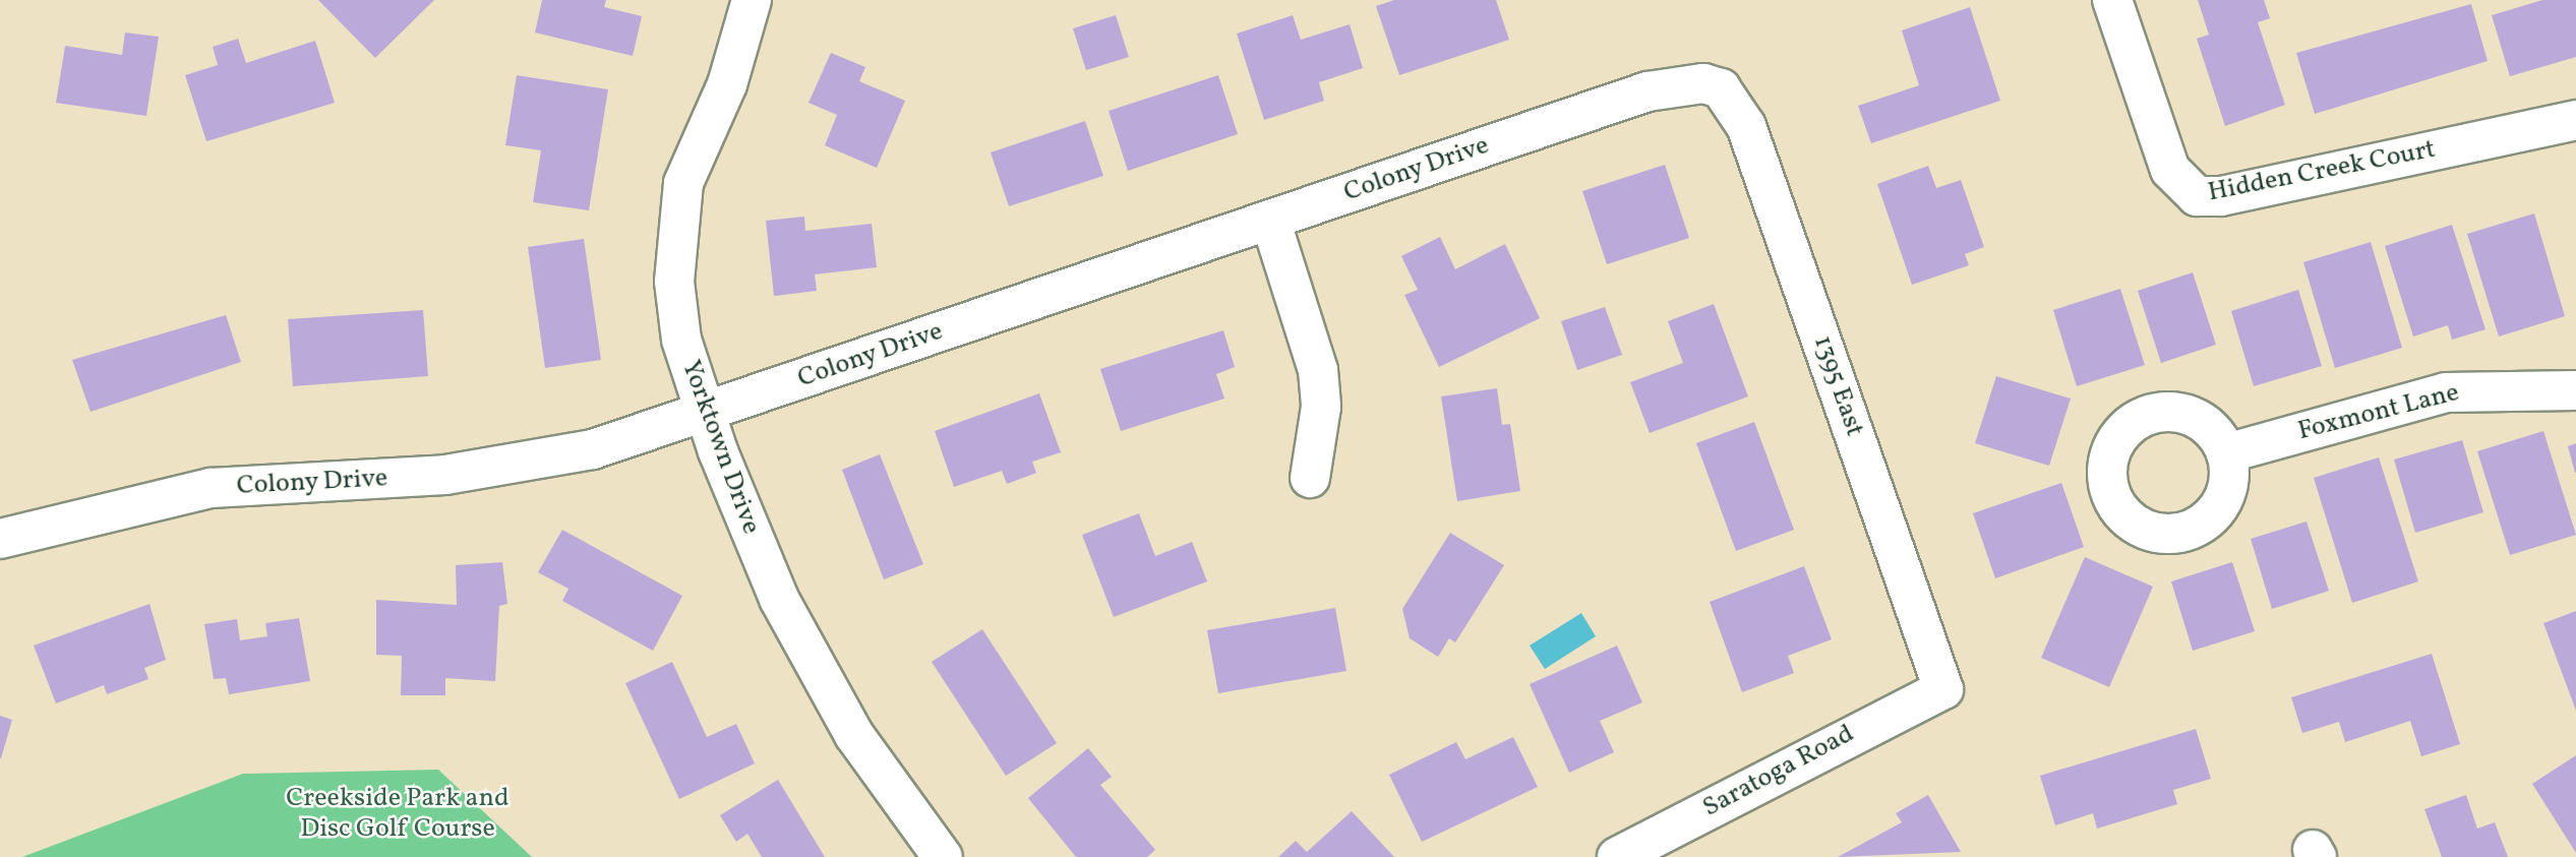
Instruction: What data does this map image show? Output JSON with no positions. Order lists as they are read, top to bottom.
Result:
{
  "streets": {
    "street": [
      "Colony Drive",
      "Hidden Creek Court",
      "1395 East",
      "Foxmont Lane",
      "Yorktown Drive",
      "Saratoga Road"
    ]
  },
  "crossings": [
    ["Colony Drive", "1395 East"],
    ["Colony Drive", "Yorktown Drive"],
    ["1395 East", "Saratoga Road"]
  ],
  "parks": ["Creekside Park and Disc Golf Course"]
}
